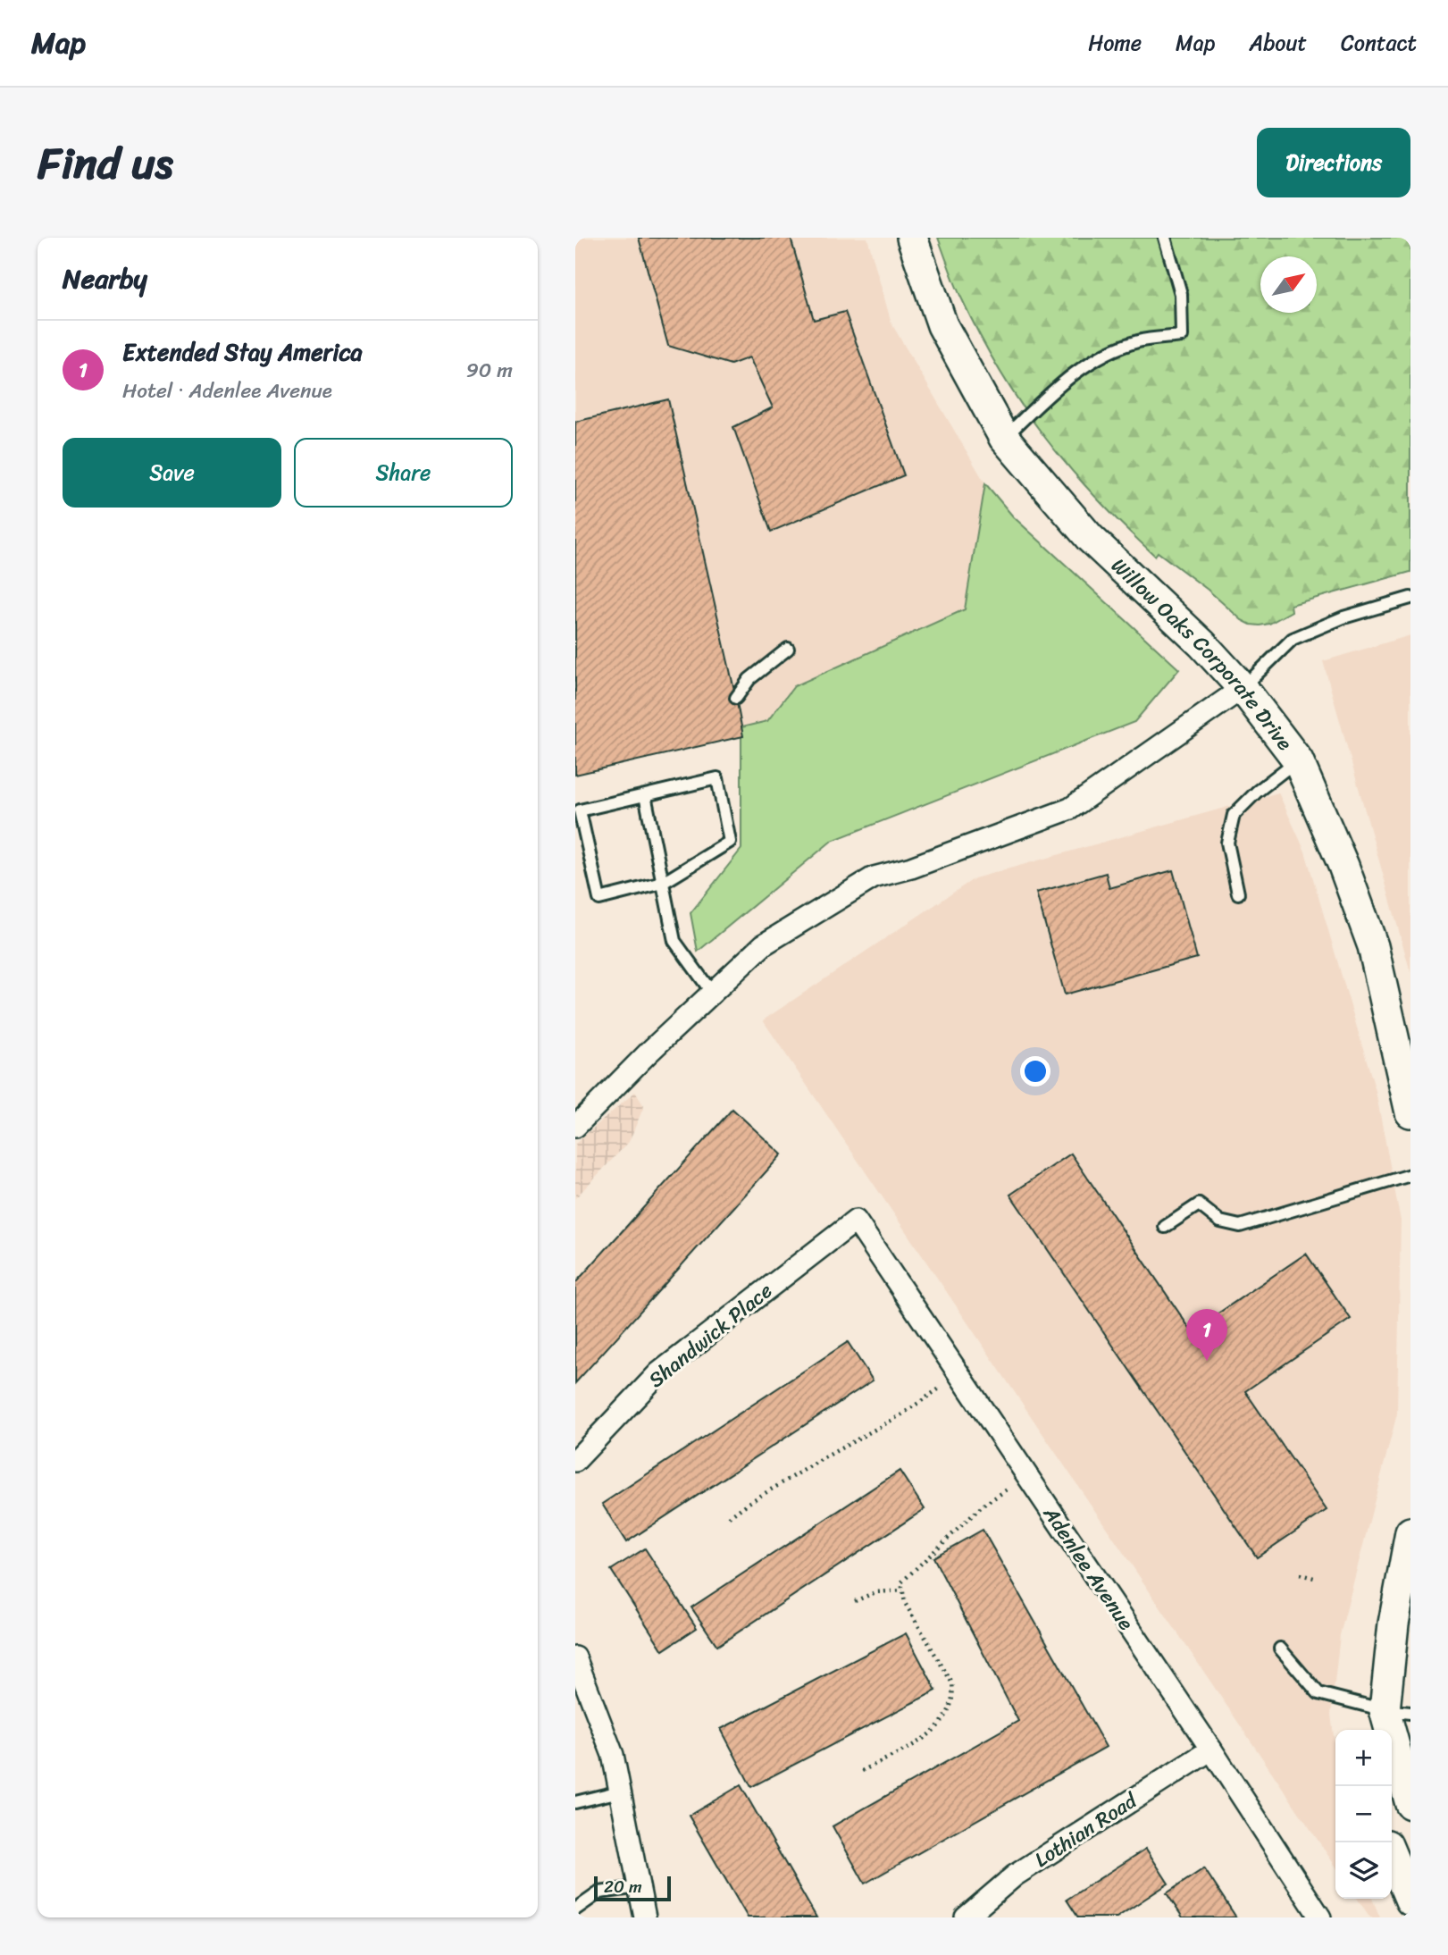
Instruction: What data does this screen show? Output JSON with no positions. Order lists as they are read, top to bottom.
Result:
{
  "streets": {
    "street": [
      "Willow Oaks Corporate Drive",
      "Shandwick Place",
      "Adenlee Avenue",
      "Lothian Road"
    ]
  },
  "crossings": [
    ["Shandwick Place", "Adenlee Avenue"],
    ["Adenlee Avenue", "Lothian Road"]
  ],
  "scale_bar": "20 m",
  "north": "top right",
  "page": {
    "header": "Map",
    "nav": [
      "Home",
      "Map",
      "About",
      "Contact"
    ],
    "title": "Find us",
    "buttons": [
      "Directions",
      ["Save", "Share"]
    ],
    "heading": "Nearby",
    "list": [
      {
        "mark": "1",
        "name": "Extended Stay America",
        "note": "Hotel · Adenlee Avenue",
        "value": "90 m"
      }
    ],
    "pins": "1",
    "map_buttons": ["+", "−"],
    "scale": "20 m"
  }
}
